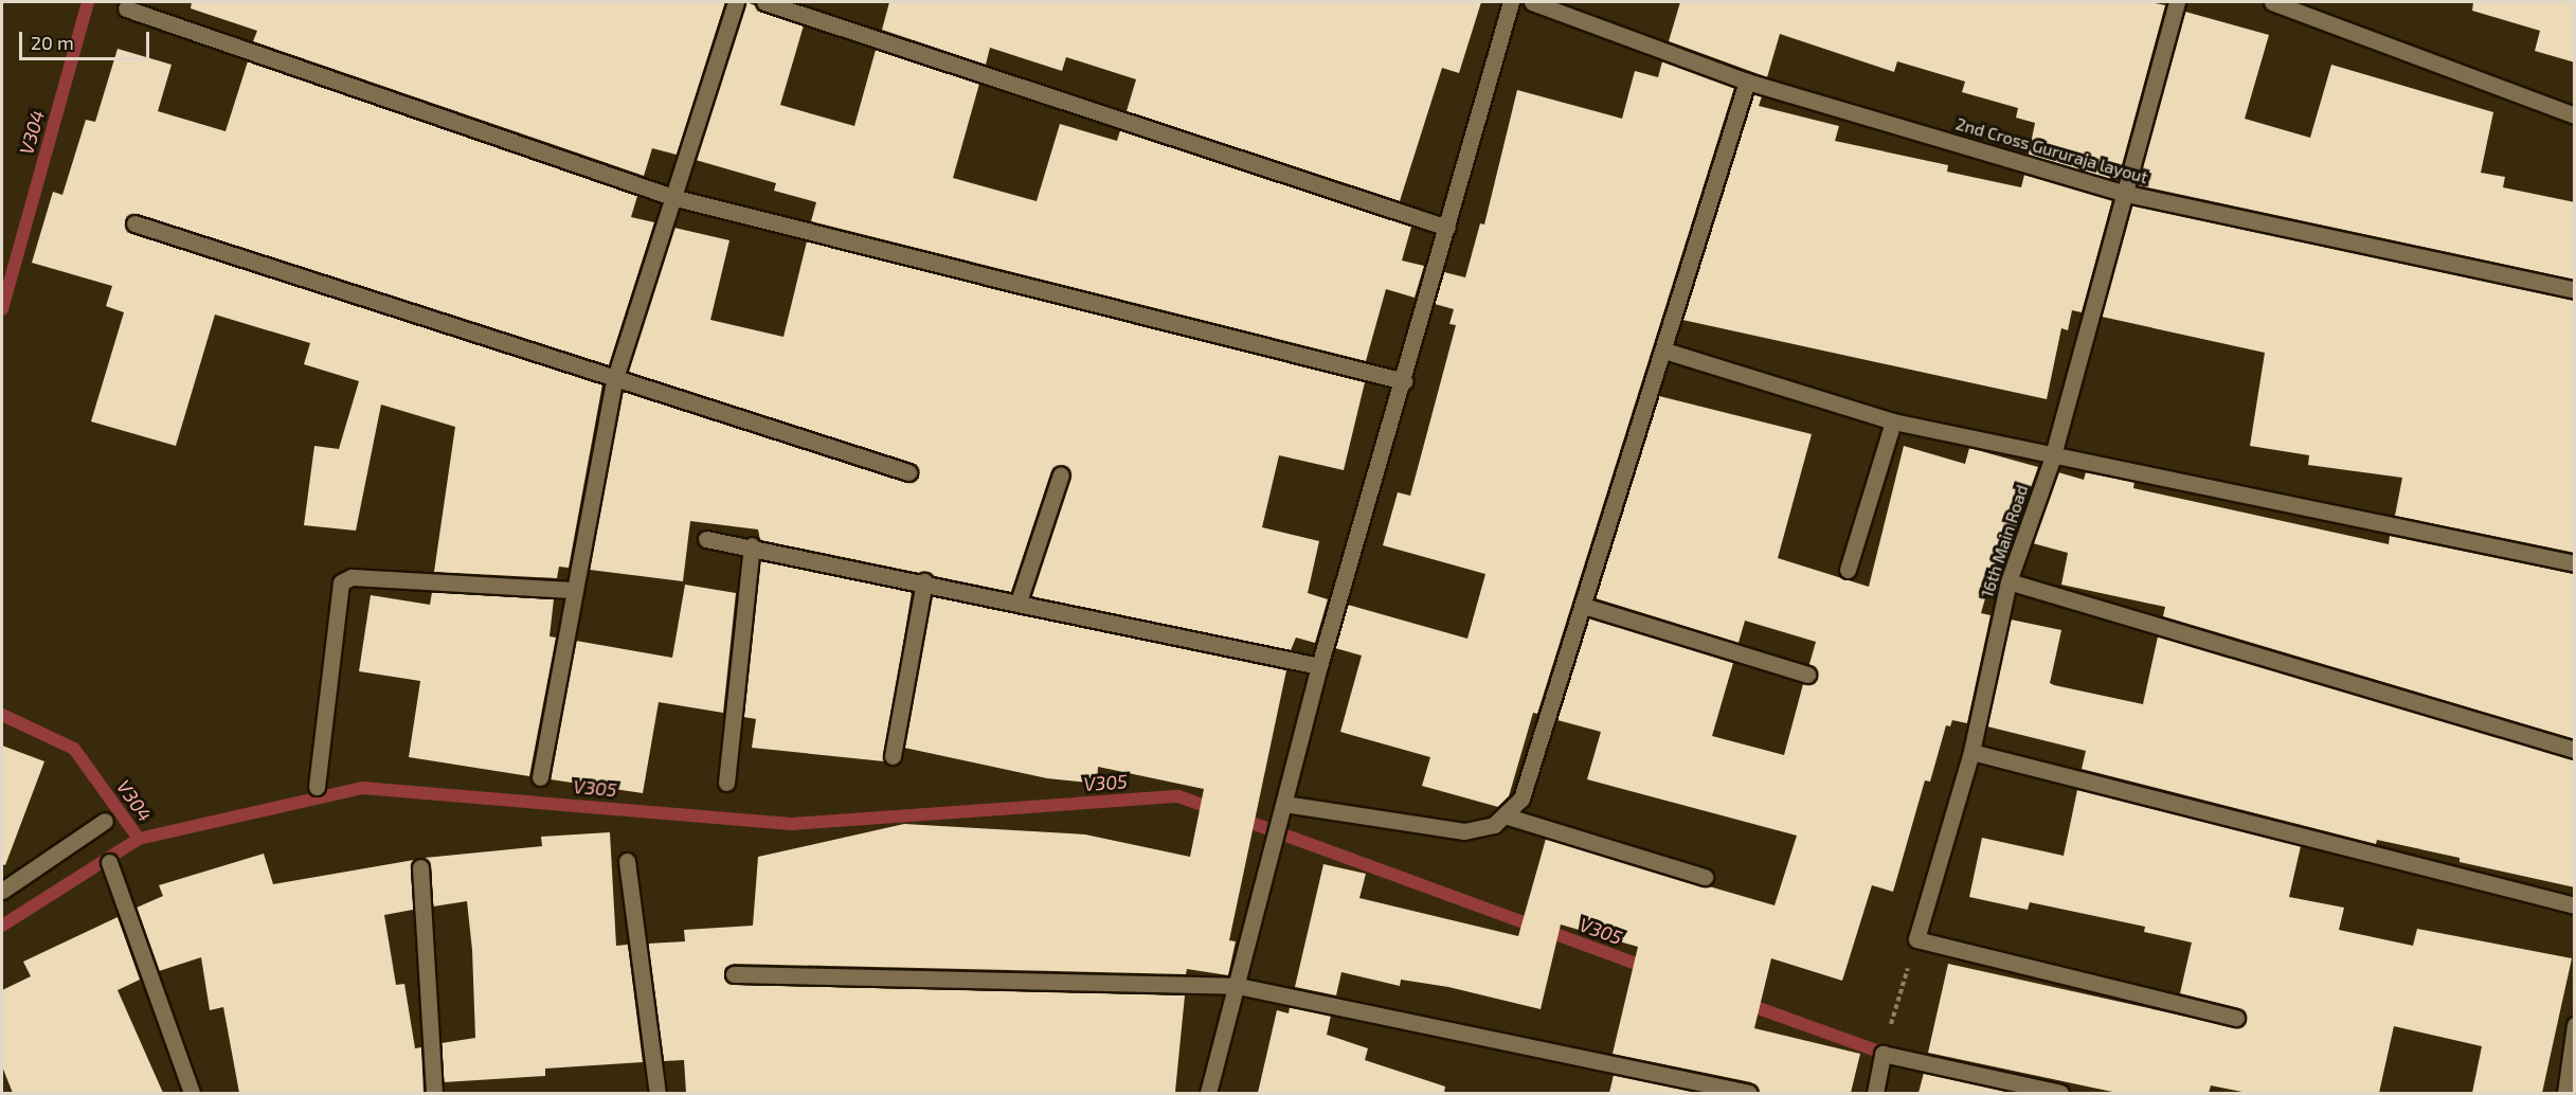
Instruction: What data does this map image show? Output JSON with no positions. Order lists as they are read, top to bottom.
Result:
{
  "streets": {
    "street": ["2nd Cross Gururaja layout", "16th Main Road"]
  },
  "crossings": [
    ["2nd Cross Gururaja layout", "16th Main Road"]
  ],
  "water": ["V304", "V305"],
  "scale_bar": "20 m"
}
